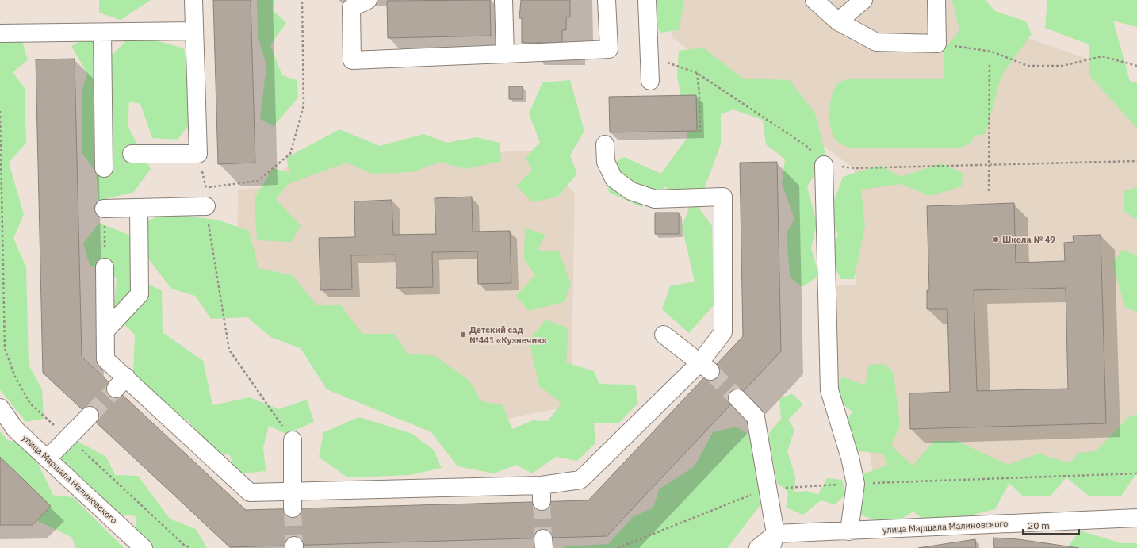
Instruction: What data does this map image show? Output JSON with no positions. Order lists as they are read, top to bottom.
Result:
{
  "streets": {
    "street": ["улица Маршала Малиновского"]
  },
  "places": ["Школа № 49", "Детский сад №441 «Кузнечик»"],
  "scale_bar": "20 m"
}
